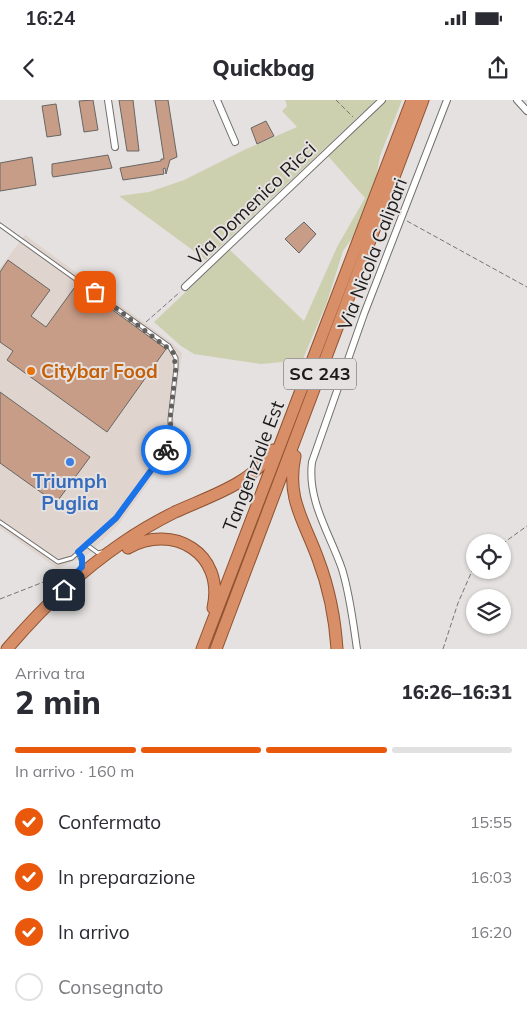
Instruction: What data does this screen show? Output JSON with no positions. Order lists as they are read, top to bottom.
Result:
{
  "streets": {
    "highway": ["SC 243", "Tangenziale Est"],
    "street": ["Via Domenico Ricci", "Via Nicola Calipari"]
  },
  "places": ["Citybar Food", "Triumph Puglia"],
  "page": {
    "status": "16:24",
    "header": "Quickbag",
    "heading": ["2 min", "Arriva tra", "16:26–16:31"],
    "bar": "In arrivo · 160 m",
    "list": [
      ["Confermato", "15:55"],
      ["In preparazione", "16:03"],
      ["In arrivo", "16:20"],
      "Consegnato"
    ]
  }
}
